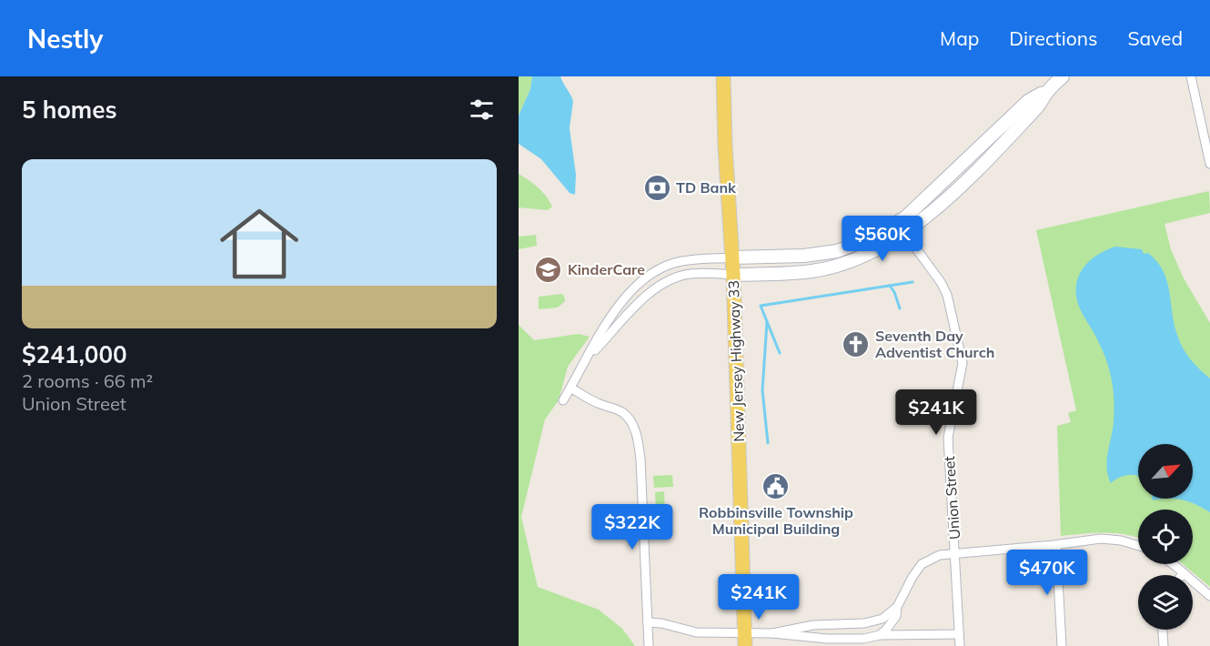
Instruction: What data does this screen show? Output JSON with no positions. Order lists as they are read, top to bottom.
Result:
{
  "streets": {
    "main road": ["New Jersey Highway 33"],
    "street": ["Union Street"]
  },
  "places": {
    "bank": ["TD Bank"],
    "school or university": ["KinderCare"],
    "church": ["Seventh Day Adventist Church"],
    "public building": ["Robbinsville Township Municipal Building"]
  },
  "north": "top right",
  "page": {
    "header": "Nestly",
    "nav": ["Map", "Directions", "Saved"],
    "heading": "5 homes",
    "list": [
      {
        "name": "$241,000",
        "note": "2 rooms · 66 m² · Union Street"
      }
    ],
    "price": [
      "$560K",
      "$241K",
      "$322K",
      "$470K",
      "$241K"
    ]
  }
}
